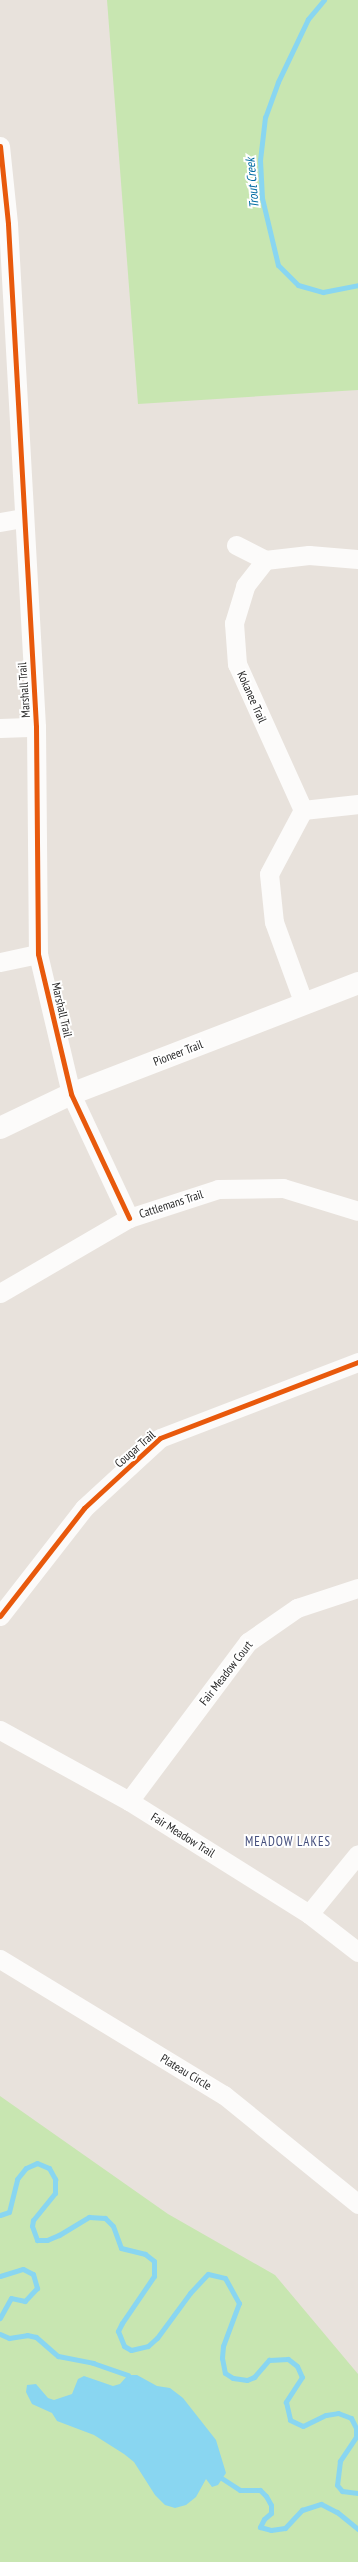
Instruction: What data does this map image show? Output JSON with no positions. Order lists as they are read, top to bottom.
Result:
{
  "streets": {
    "main road": ["Pioneer Trail"],
    "street": [
      "Marshall Trail",
      "Kokanee Trail",
      "Cattlemans Trail",
      "Cougar Trail",
      "Fair Meadow Court",
      "Fair Meadow Trail",
      "Plateau Circle"
    ]
  },
  "crossings": [
    ["Marshall Trail", "Pioneer Trail"],
    ["Marshall Trail", "Cattlemans Trail"],
    ["Fair Meadow Court", "Fair Meadow Trail"]
  ],
  "districts": ["MEADOW LAKES"],
  "water": ["Trout Creek"]
}
